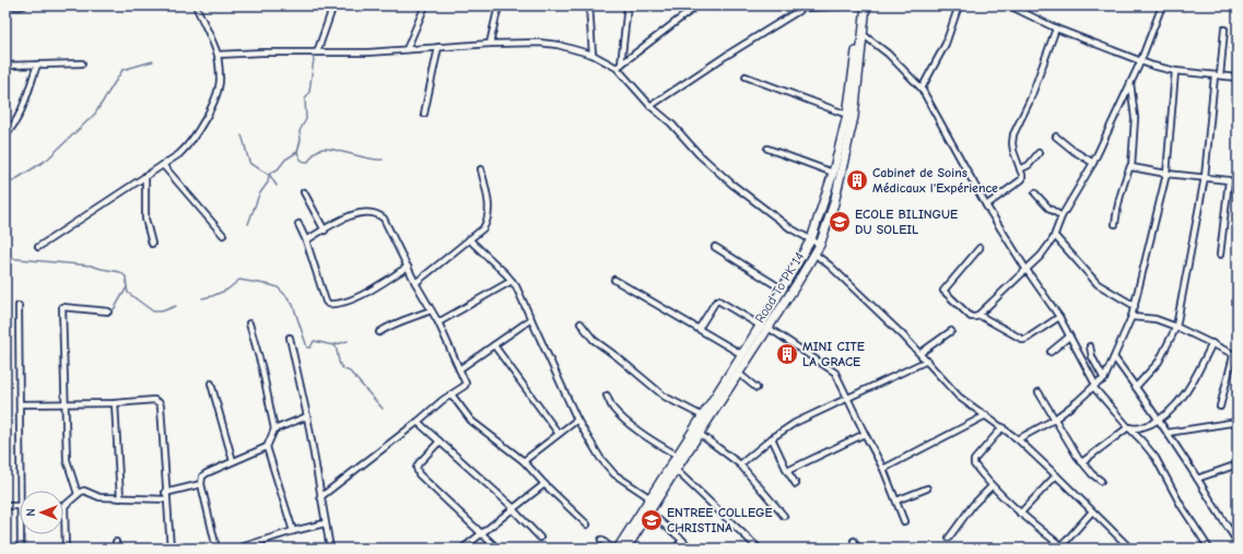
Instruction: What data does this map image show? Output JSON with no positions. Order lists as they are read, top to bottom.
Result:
{
  "streets": {
    "main road": ["Road To PK 14"]
  },
  "places": {
    "building": ["Cabinet de Soins Médicaux l'Expérience", "MINI CITE LA GRACE"],
    "school or university": ["ECOLE BILINGUE DU SOLEIL", "ENTREE COLLEGE CHRISTINA"]
  },
  "north": "left"
}
